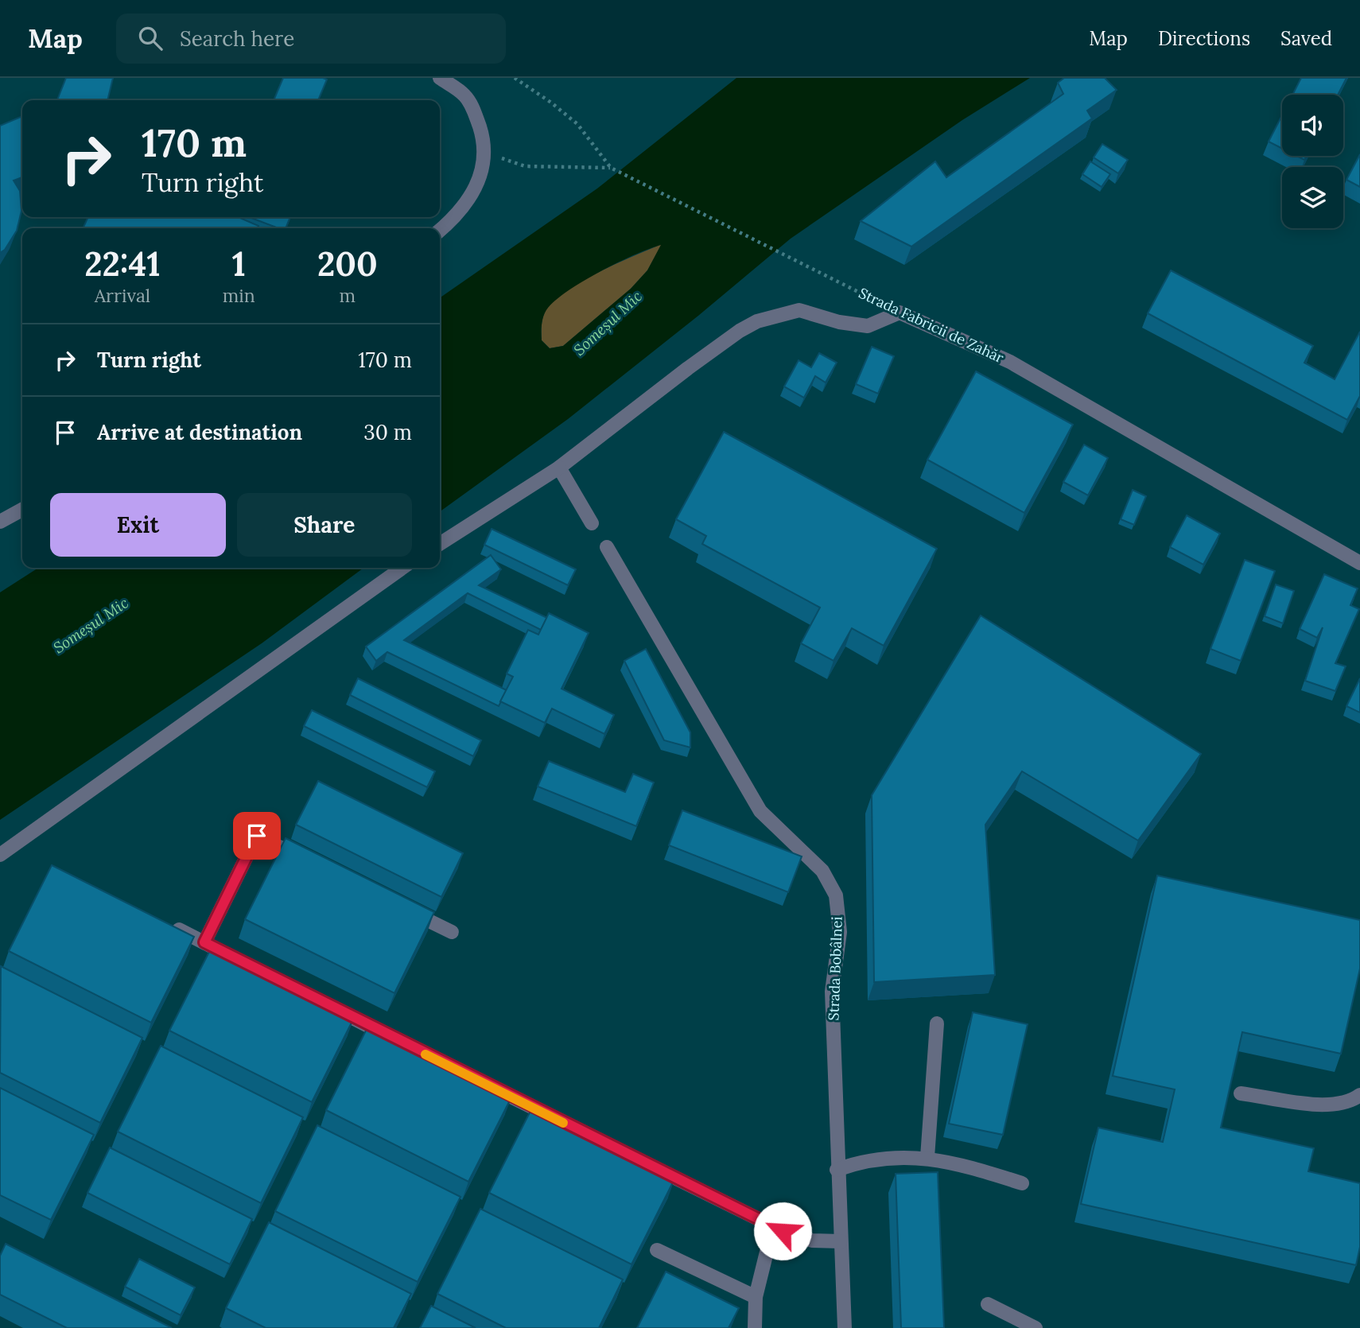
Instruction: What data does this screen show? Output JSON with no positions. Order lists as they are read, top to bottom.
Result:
{
  "streets": {
    "street": ["Strada Fabricii de Zahăr", "Strada Bobâlnei"]
  },
  "water": ["Someșul Mic"],
  "page": {
    "header": "Map",
    "search": "Search here",
    "nav": ["Map", "Directions", "Saved"],
    "turn": ["170 m", "Turn right"],
    "eta": [
      "22:41",
      "Arrival",
      "1",
      "min",
      "200",
      "m"
    ],
    "list": [
      {
        "name": "Turn right",
        "value": "170 m"
      },
      {
        "name": "Arrive at destination",
        "value": "30 m"
      }
    ],
    "buttons": ["Exit", "Share"]
  }
}
